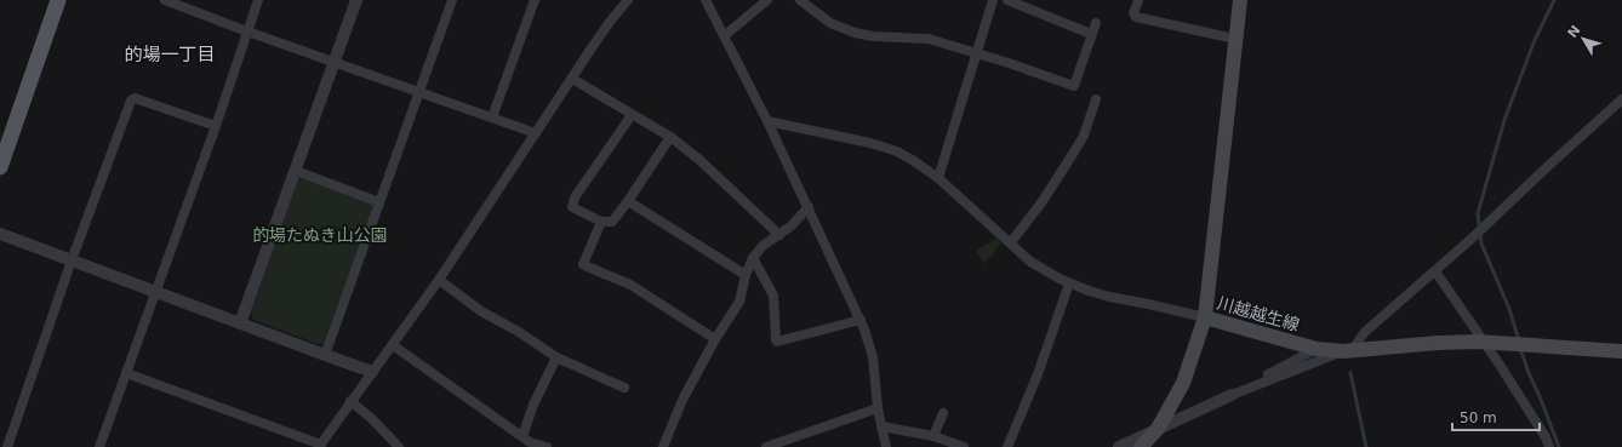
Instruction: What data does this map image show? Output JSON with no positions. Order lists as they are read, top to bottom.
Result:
{
  "streets": {
    "main road": ["川越越生線"]
  },
  "districts": ["的場一丁目"],
  "parks": ["的場たぬき山公園"],
  "scale_bar": "50 m",
  "north": "top left"
}
